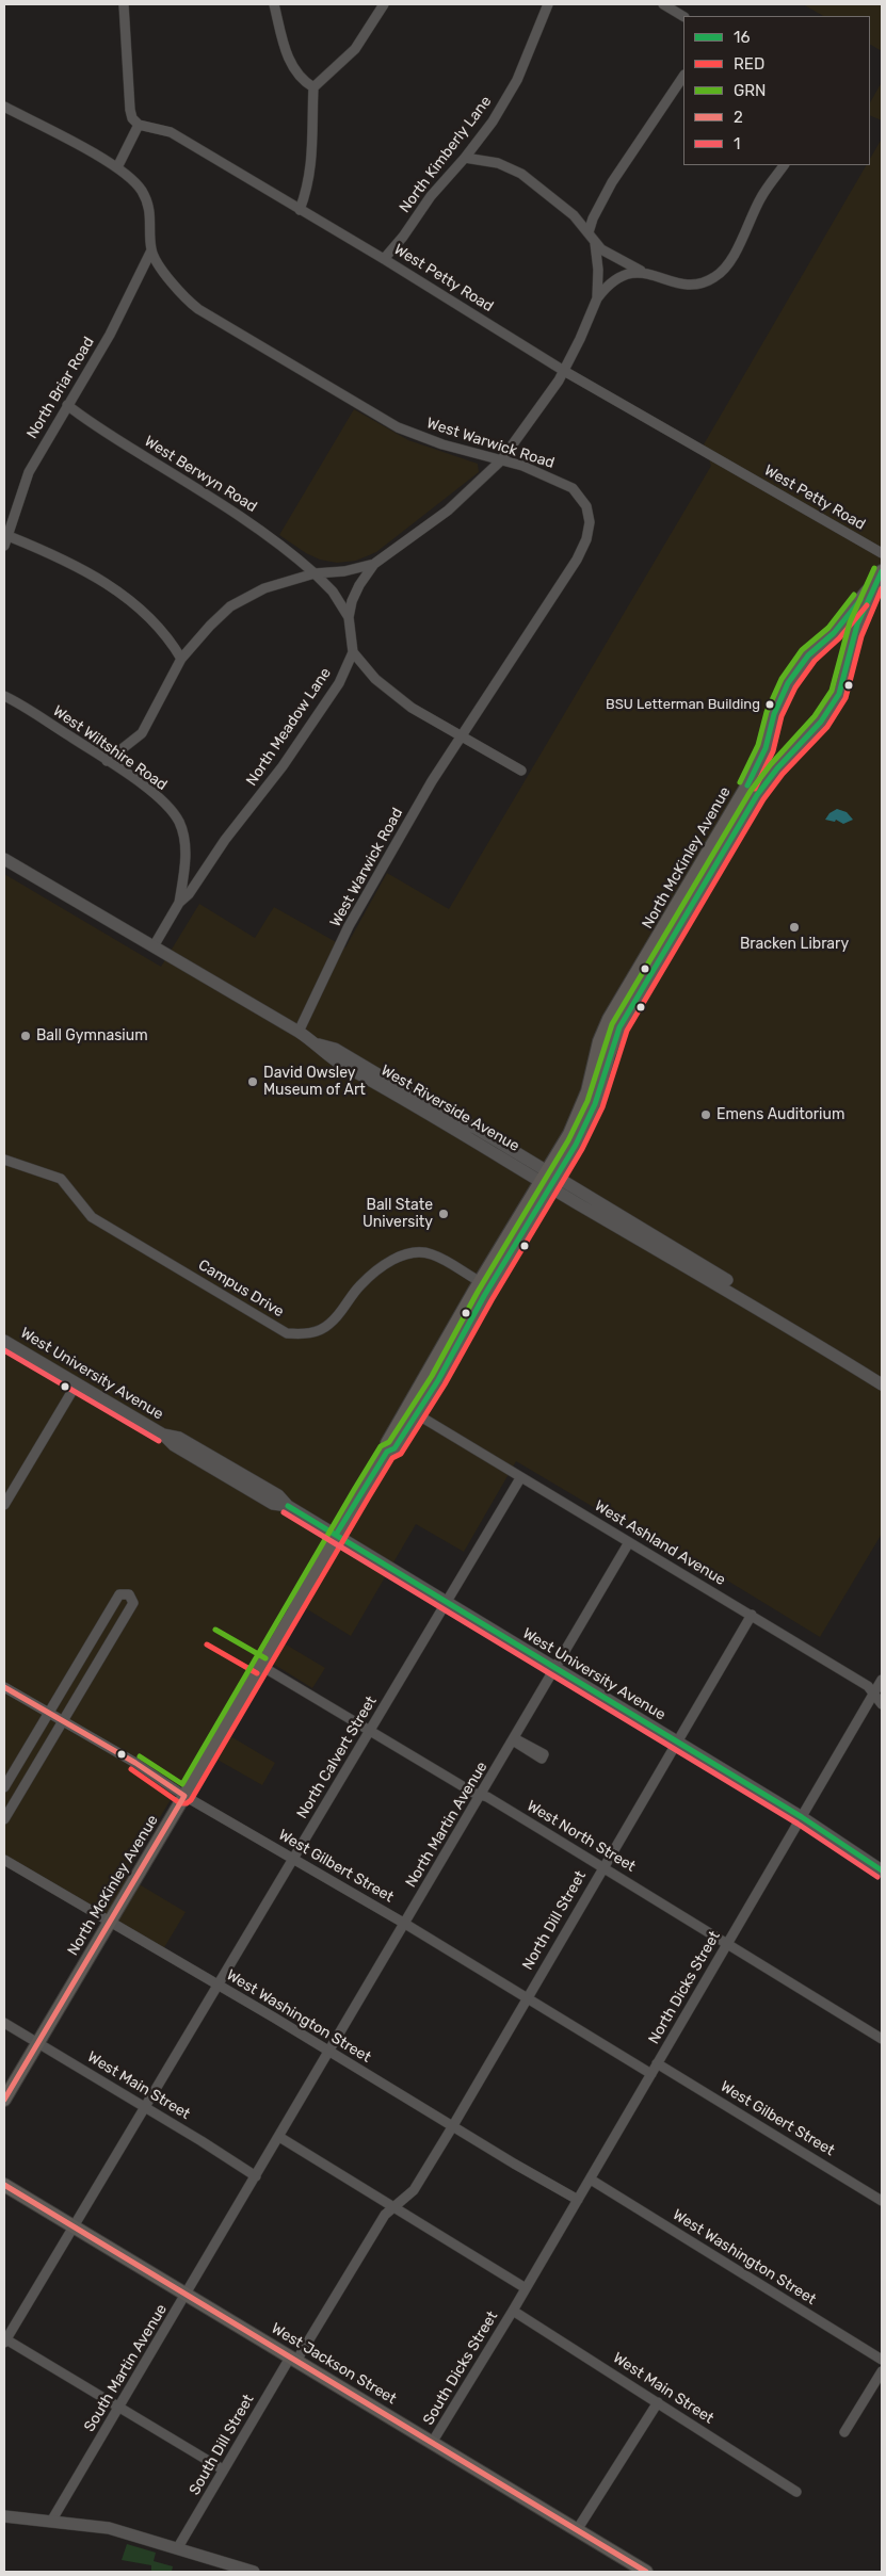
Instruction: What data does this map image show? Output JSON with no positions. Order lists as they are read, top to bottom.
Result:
{
  "streets": {
    "main road": ["North McKinley Avenue", "West Jackson Street"],
    "street": [
      "North Kimberly Lane",
      "West Petty Road",
      "North Briar Road",
      "West Warwick Road",
      "West Berwyn Road",
      "North Meadow Lane",
      "West Wiltshire Road",
      "Campus Drive",
      "West University Avenue",
      "West Ashland Avenue",
      "North Calvert Street",
      "North Martin Avenue",
      "West North Street",
      "West Gilbert Street",
      "North Dill Street",
      "North Dicks Street",
      "West Washington Street",
      "West Main Street",
      "South Martin Avenue",
      "South Dicks Street",
      "South Dill Street"
    ]
  },
  "crossings": [
    ["North Kimberly Lane", "West Petty Road"],
    ["North Briar Road", "West Warwick Road"],
    ["North Briar Road", "West Berwyn Road"],
    ["North Meadow Lane", "West Wiltshire Road"],
    ["North McKinley Avenue", "Campus Drive"],
    ["North McKinley Avenue", "West University Avenue"],
    ["North McKinley Avenue", "West Ashland Avenue"],
    ["North McKinley Avenue", "West North Street"],
    ["North McKinley Avenue", "West Gilbert Street"],
    ["North McKinley Avenue", "West Washington Street"],
    ["North McKinley Avenue", "West Main Street"],
    ["West University Avenue", "North Calvert Street"],
    ["West University Avenue", "North Martin Avenue"],
    ["West University Avenue", "North Dill Street"],
    ["West University Avenue", "North Dicks Street"],
    ["West Ashland Avenue", "North Calvert Street"],
    ["West Ashland Avenue", "North Martin Avenue"],
    ["West Ashland Avenue", "North Dill Street"],
    ["West Ashland Avenue", "North Dicks Street"],
    ["North Calvert Street", "West North Street"],
    ["North Calvert Street", "West Gilbert Street"],
    ["North Calvert Street", "West Washington Street"],
    ["North Calvert Street", "West Main Street"],
    ["North Calvert Street", "West Jackson Street"],
    ["North Martin Avenue", "West North Street"],
    ["North Martin Avenue", "West Gilbert Street"],
    ["North Martin Avenue", "West Washington Street"],
    ["North Martin Avenue", "West Main Street"],
    ["North Martin Avenue", "South Martin Avenue"],
    ["West North Street", "North Dill Street"],
    ["West North Street", "North Dicks Street"],
    ["West Gilbert Street", "North Dill Street"],
    ["West Gilbert Street", "North Dicks Street"],
    ["North Dill Street", "West Washington Street"],
    ["North Dill Street", "South Dill Street"],
    ["North Dicks Street", "West Washington Street"],
    ["North Dicks Street", "West Main Street"],
    ["North Dicks Street", "South Dicks Street"],
    ["West Main Street", "South Martin Avenue"],
    ["West Main Street", "South Dicks Street"],
    ["West Jackson Street", "South Martin Avenue"],
    ["West Jackson Street", "South Dicks Street"],
    ["West Jackson Street", "South Dill Street"]
  ],
  "places": [
    "BSU Letterman Building",
    "Bracken Library",
    "Ball Gymnasium",
    "David Owsley Museum of Art",
    "Emens Auditorium",
    "Ball State University"
  ],
  "lines": [
    "transit line GRN",
    "transit line 16",
    "transit line RED",
    "transit line 1",
    "transit line 2"
  ],
  "legend": [
    "16",
    "RED",
    "GRN",
    "2",
    "1"
  ]
}
